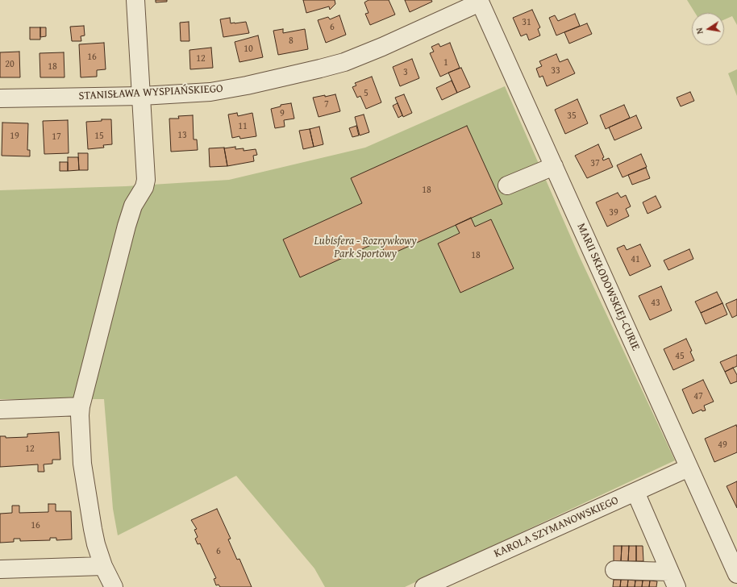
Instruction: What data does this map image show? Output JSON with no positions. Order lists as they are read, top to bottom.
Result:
{
  "streets": {
    "street": ["STANISŁAWA WYSPIAŃSKIEGO", "MARII SKŁODOWSKIEJ-CURIE", "KAROLA SZYMANOWSKIEGO"]
  },
  "crossings": [
    ["STANISŁAWA WYSPIAŃSKIEGO", "MARII SKŁODOWSKIEJ-CURIE"],
    ["MARII SKŁODOWSKIEJ-CURIE", "KAROLA SZYMANOWSKIEGO"]
  ],
  "parks": ["Lubisfera - Rozrywkowy Park Sportowy"],
  "house_numbers": [
    "31",
    "6",
    "8",
    "10",
    "16",
    "12",
    "1",
    "20",
    "18",
    "33",
    "3",
    "5",
    "7",
    "9",
    "35",
    "11",
    "13",
    "19",
    "15",
    "17",
    "37",
    "18",
    "39",
    "18",
    "41",
    "43",
    "45",
    "47",
    "49",
    "12",
    "16",
    "6"
  ],
  "north": "left"
}
